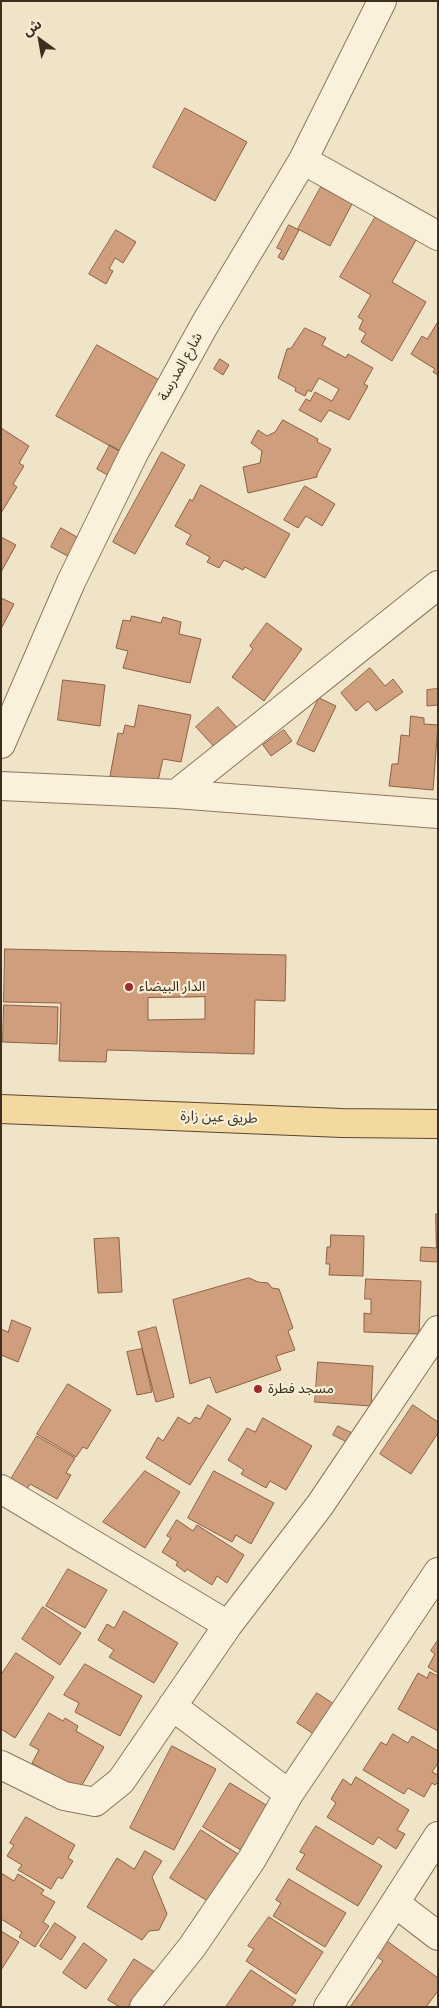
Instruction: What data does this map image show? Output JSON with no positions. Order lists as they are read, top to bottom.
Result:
{
  "streets": {
    "main road": ["طريق عين زارة"],
    "street": ["شارع المدرسة"]
  },
  "places": ["الدار البيضاء", "مسجد فطرة"],
  "north": "top left"
}
